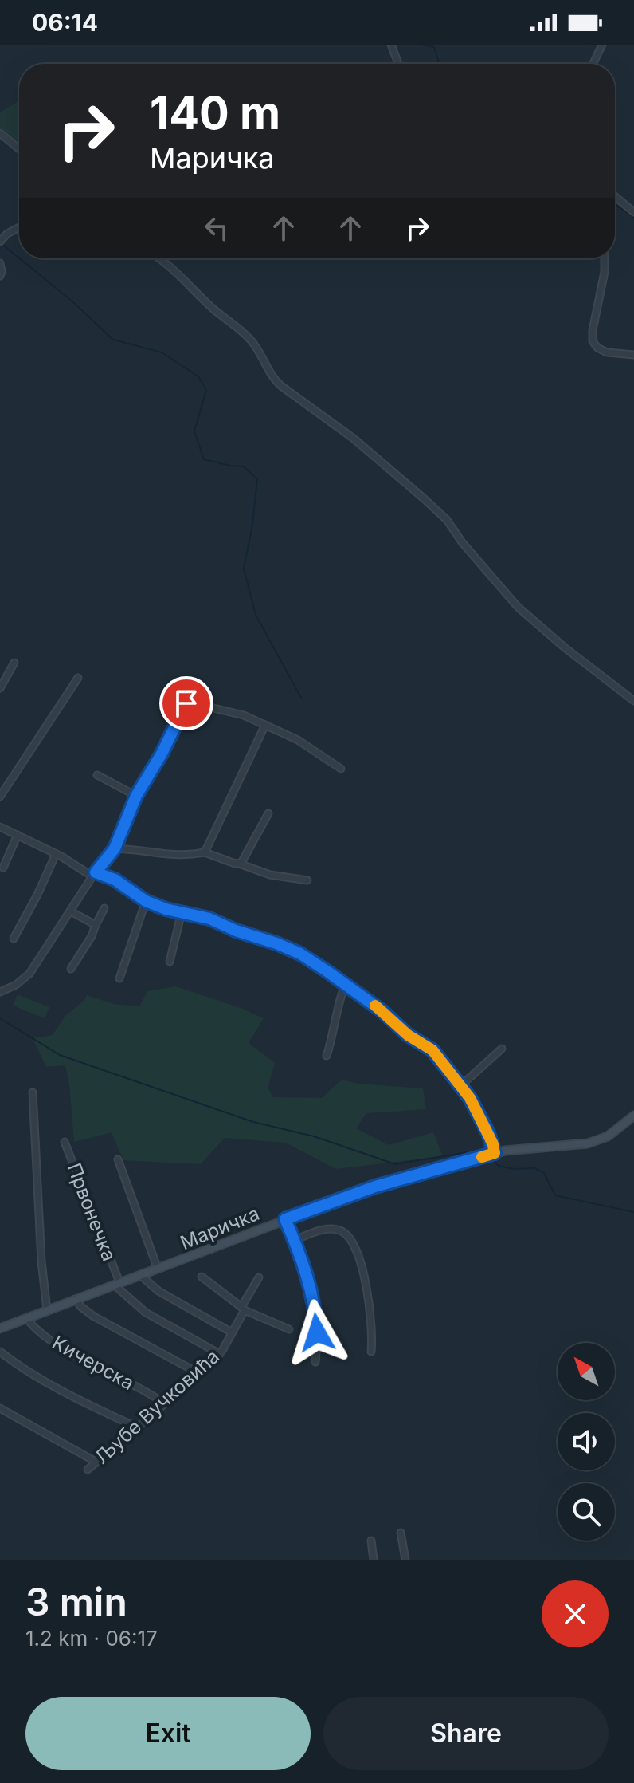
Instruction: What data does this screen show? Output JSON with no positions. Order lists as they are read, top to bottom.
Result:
{
  "streets": {
    "street": [
      "Првонечка",
      "Маричка",
      "Кичерска",
      "Љубе Вучковића"
    ]
  },
  "crossings": [
    ["Првонечка", "Маричка"],
    ["Маричка", "Кичерска"],
    ["Кичерска", "Љубе Вучковића"]
  ],
  "north": "top left",
  "page": {
    "status": "06:14",
    "turn": ["140 m", "Маричка"],
    "heading": ["3 min", "1.2 km · 06:17"],
    "buttons": ["Exit", "Share"]
  }
}
